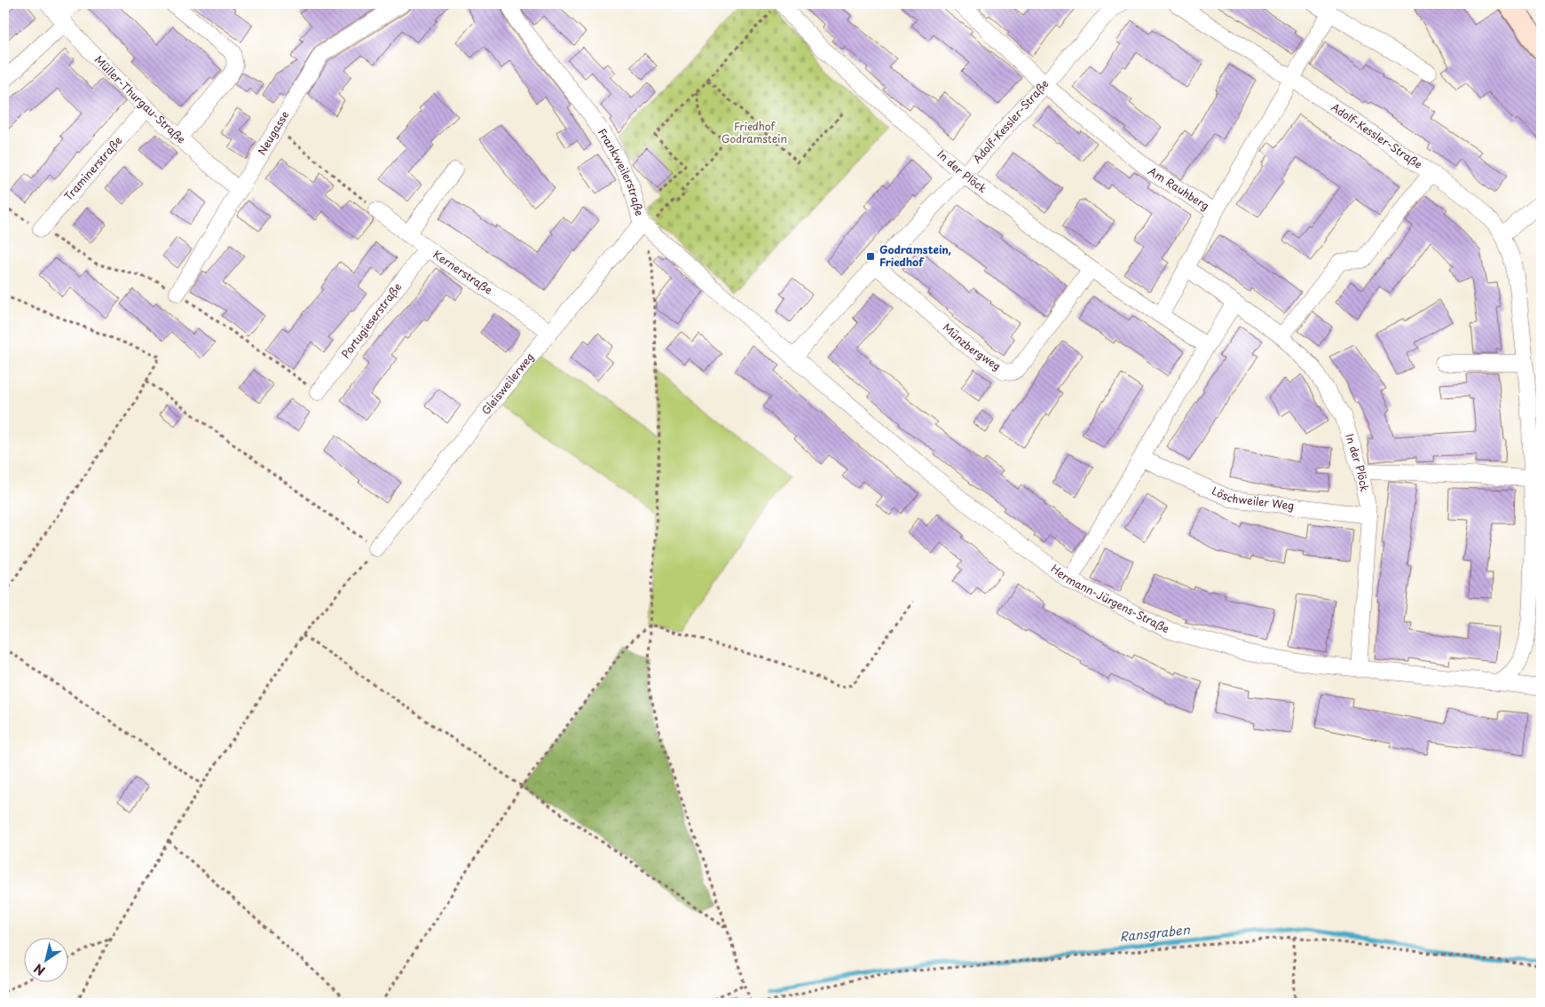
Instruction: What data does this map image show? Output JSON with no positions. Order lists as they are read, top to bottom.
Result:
{
  "streets": {
    "street": [
      "Müller-Thurgau-Straße",
      "Adolf-Kessler-Straße",
      "Neugasse",
      "Traminerstraße",
      "In der Plöck",
      "Frankweilerstraße",
      "Am Rauhberg",
      "Kernerstraße",
      "Portugieserstraße",
      "Münzbergweg",
      "Gleisweilerweg",
      "Löschweiler Weg",
      "Hermann-Jürgens-Straße"
    ]
  },
  "crossings": [
    ["Müller-Thurgau-Straße", "Neugasse"],
    ["Müller-Thurgau-Straße", "Traminerstraße"],
    ["Adolf-Kessler-Straße", "In der Plöck"],
    ["Adolf-Kessler-Straße", "Frankweilerstraße"],
    ["Adolf-Kessler-Straße", "Am Rauhberg"],
    ["Adolf-Kessler-Straße", "Münzbergweg"],
    ["Adolf-Kessler-Straße", "Hermann-Jürgens-Straße"],
    ["In der Plöck", "Münzbergweg"],
    ["In der Plöck", "Löschweiler Weg"],
    ["In der Plöck", "Hermann-Jürgens-Straße"],
    ["Frankweilerstraße", "Gleisweilerweg"],
    ["Frankweilerstraße", "Hermann-Jürgens-Straße"],
    ["Kernerstraße", "Portugieserstraße"],
    ["Kernerstraße", "Gleisweilerweg"]
  ],
  "water": ["Ransgraben"],
  "parks": ["Friedhof Godramstein"],
  "places": {
    "transit": ["Godramstein, Friedhof"]
  },
  "north": "bottom left"
}
